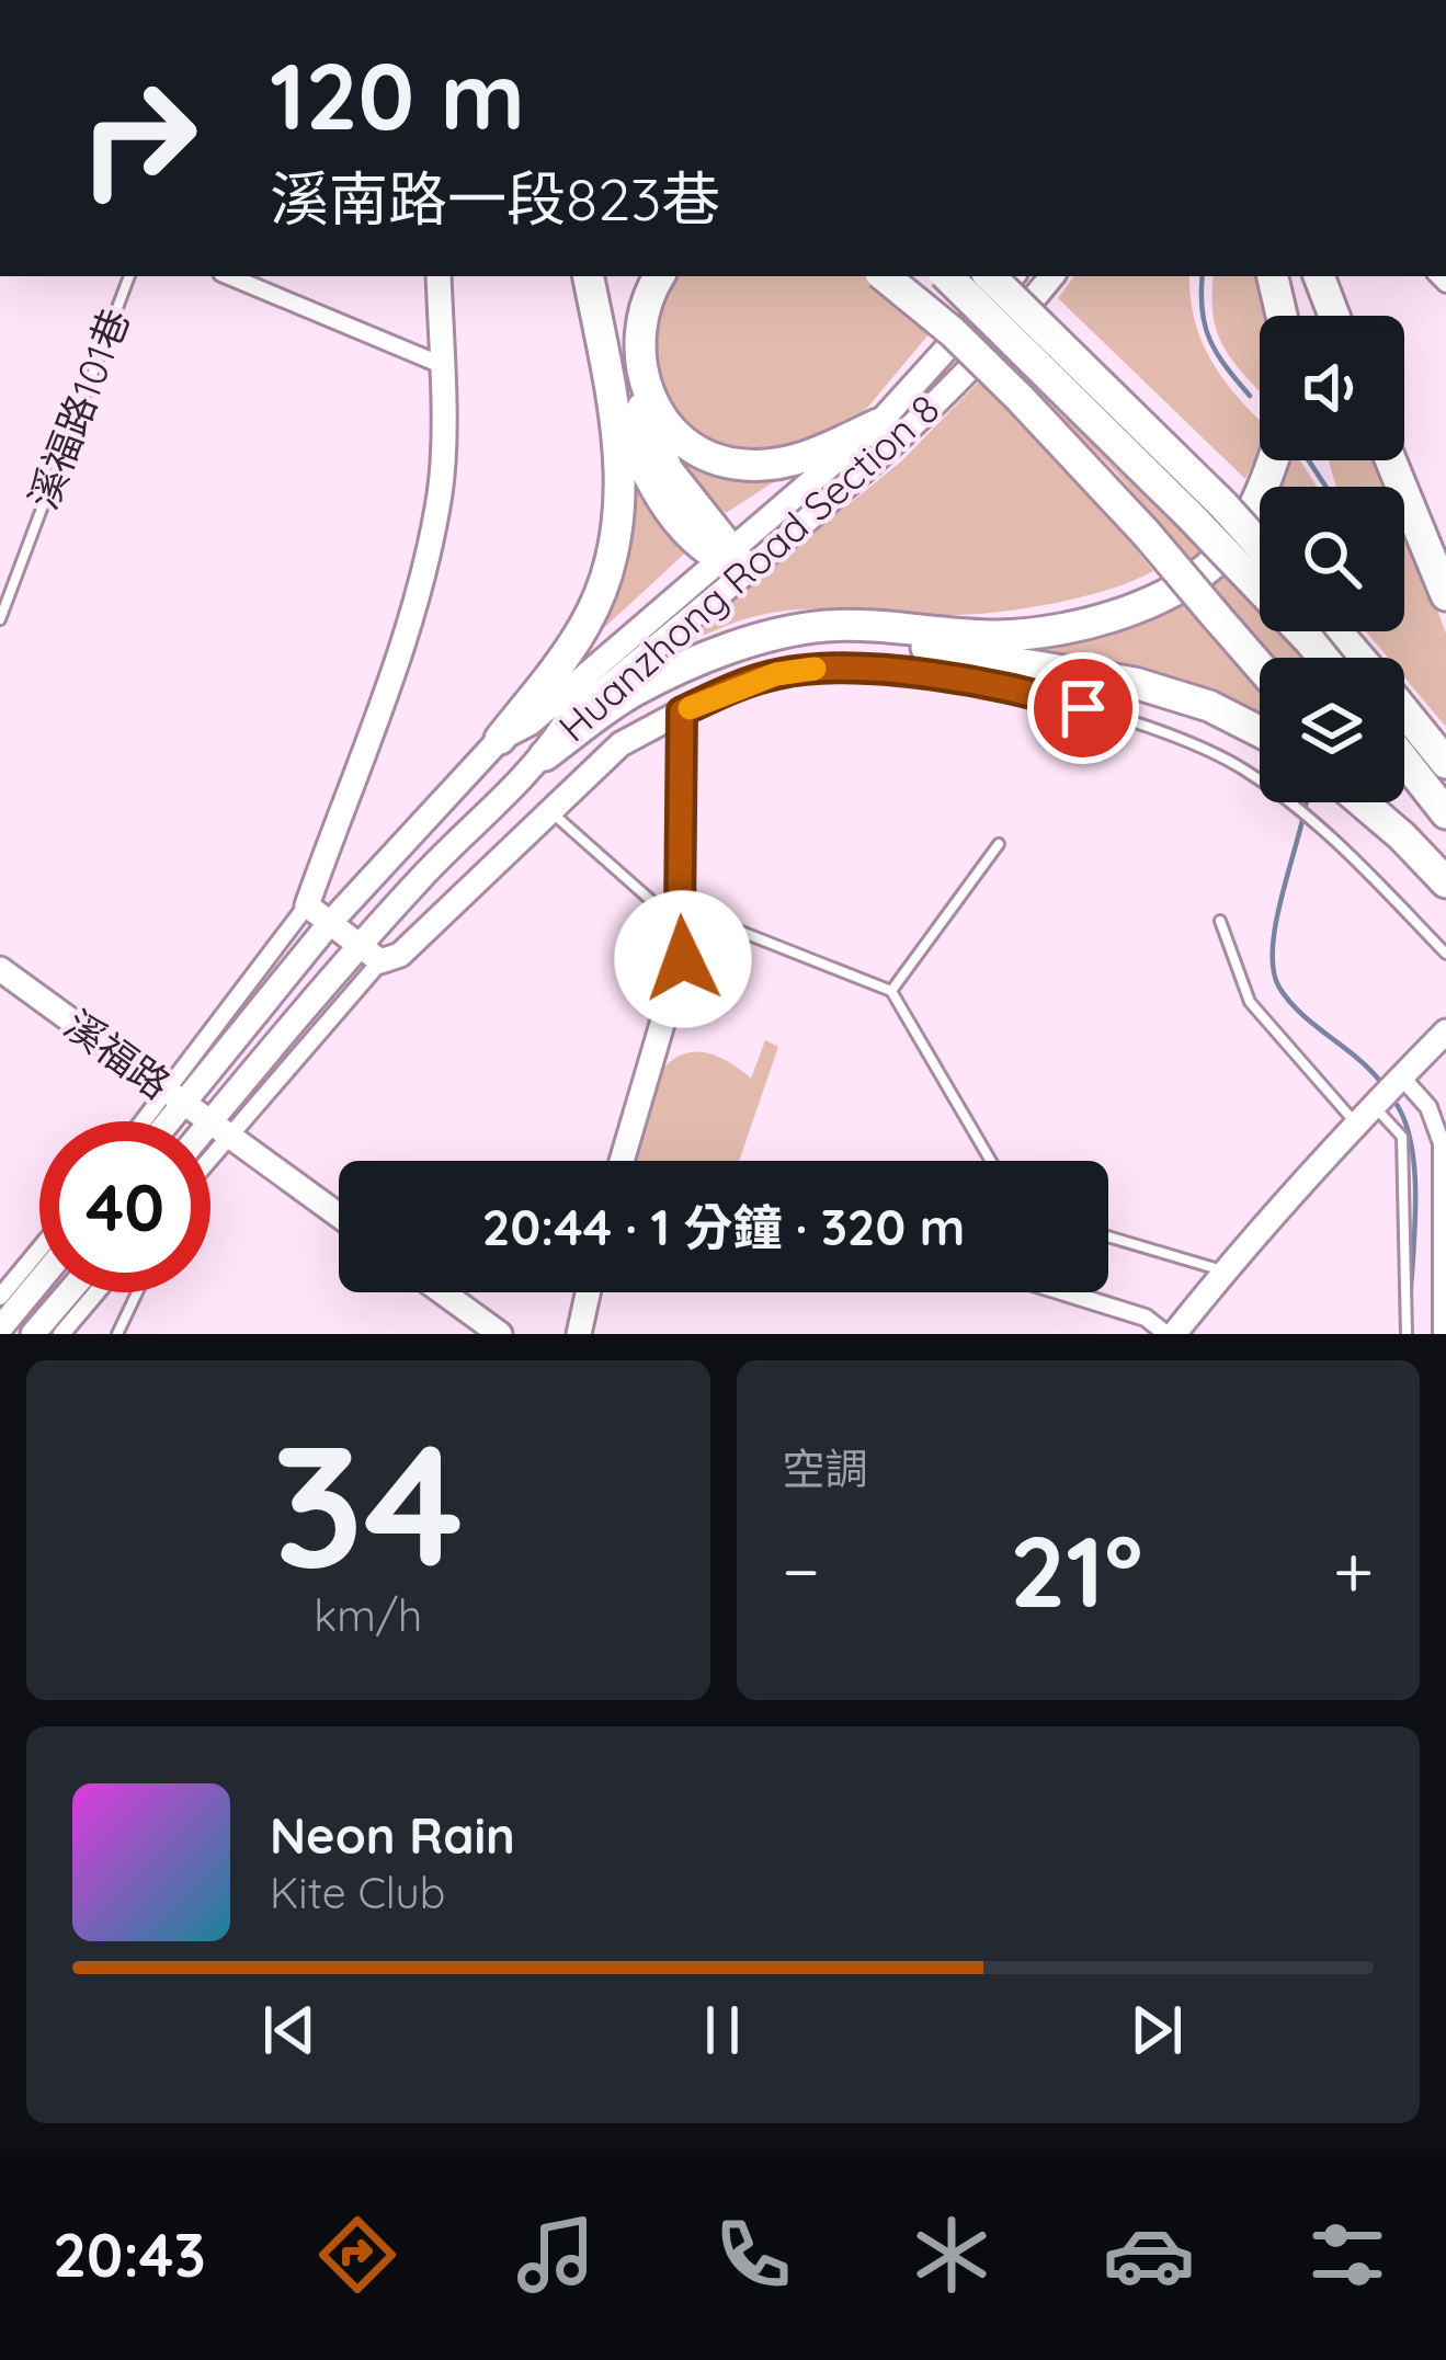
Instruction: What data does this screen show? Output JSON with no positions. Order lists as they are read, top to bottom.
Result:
{
  "streets": {
    "street": ["Huanzhong Road Section 8", "溪福路"],
    "lane": ["溪福路101巷"]
  },
  "crossings": [
    ["Huanzhong Road Section 8", "溪福路"]
  ],
  "page": {
    "turn": ["120 m", "溪南路一段823巷"],
    "limit": "40",
    "trip": "20:44 · 1 分鐘 · 320 m",
    "tile": [
      ["34", "km/h"],
      "空調"
    ],
    "heat": ["−", "21°", "+"],
    "song": ["Neon Rain", "Kite Club"],
    "tabs": "20:43"
  }
}
